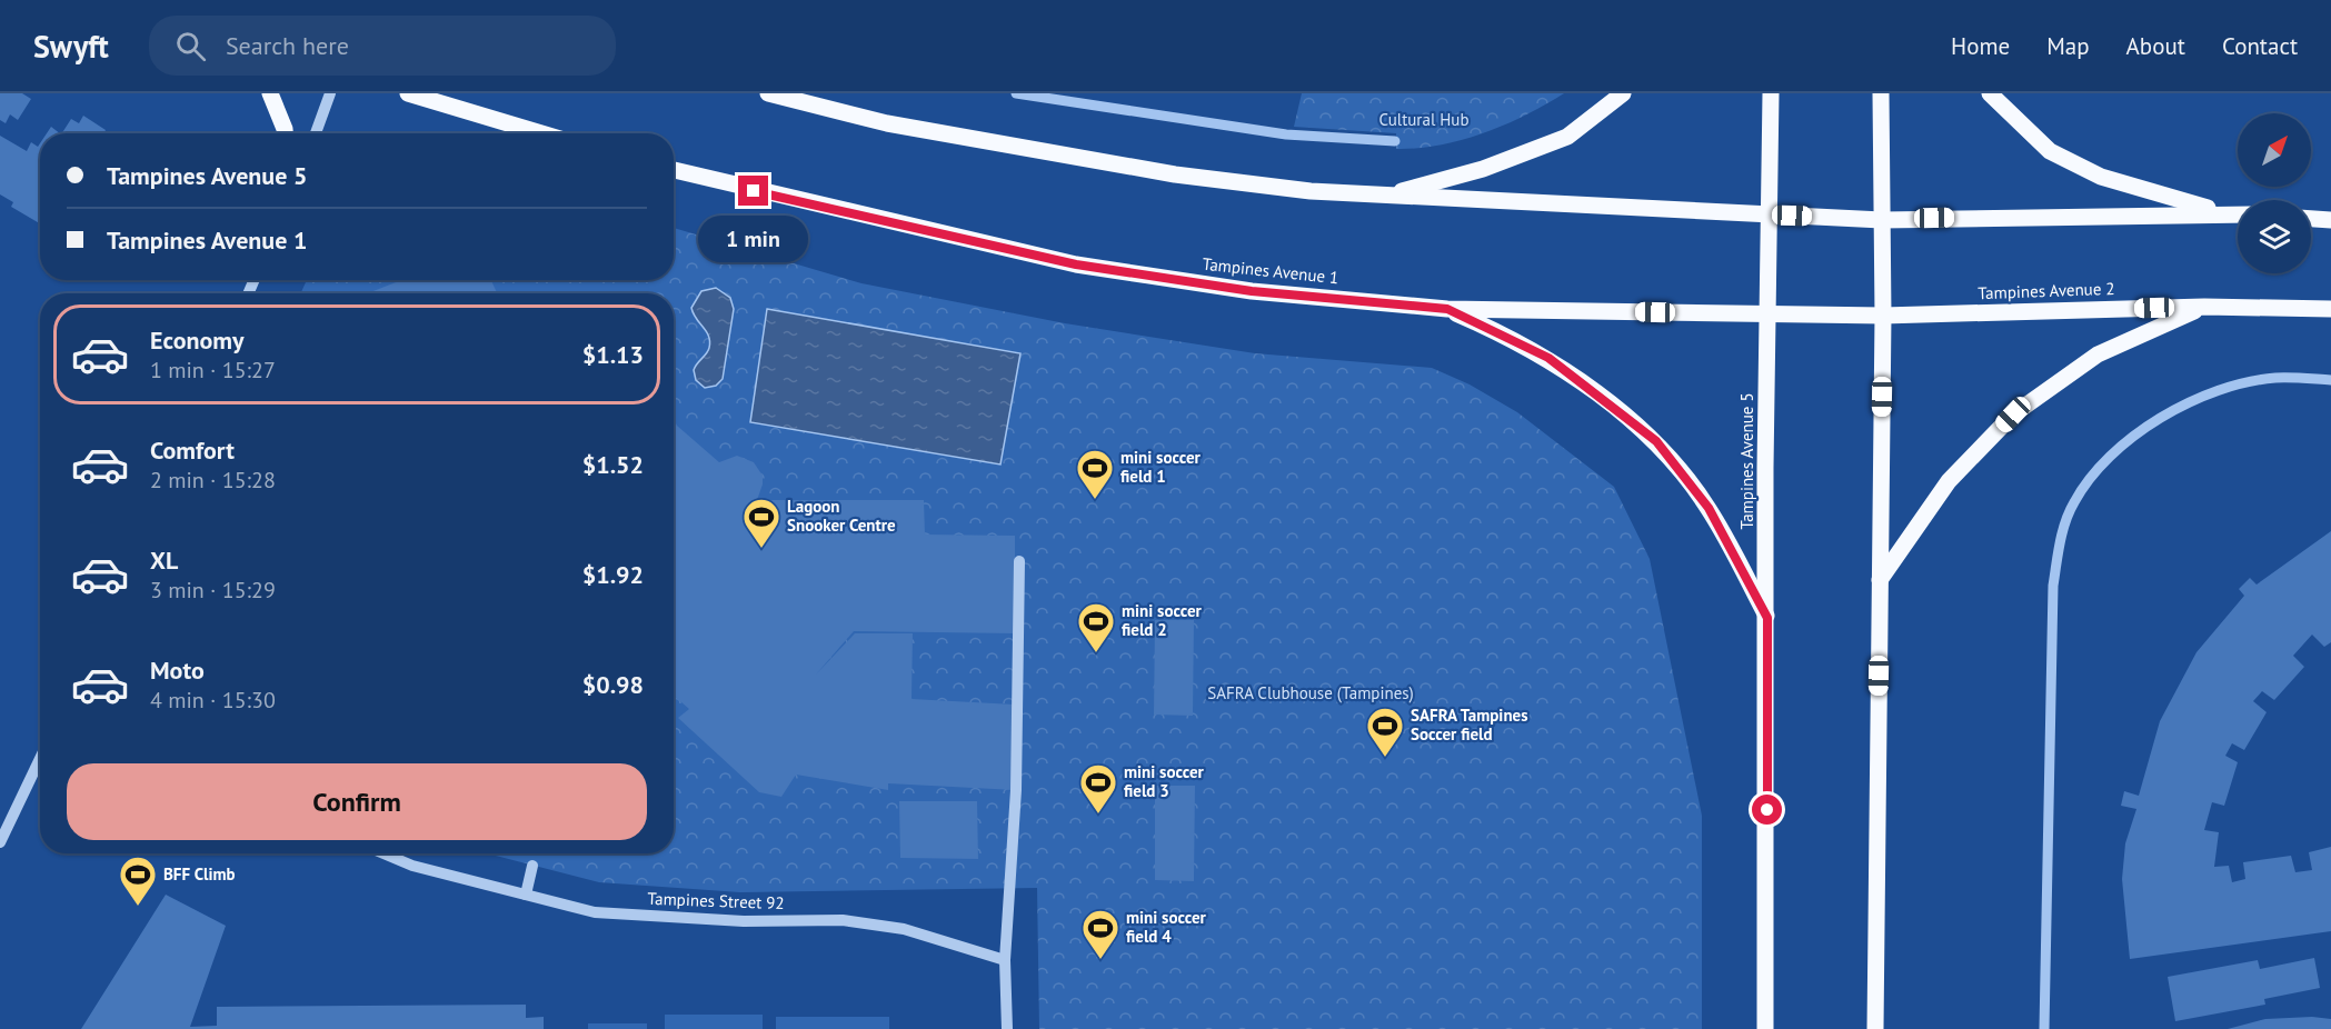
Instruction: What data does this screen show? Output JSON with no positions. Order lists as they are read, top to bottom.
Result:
{
  "streets": {
    "main road": ["Tampines Avenue 1", "Tampines Avenue 2", "Tampines Avenue 5"],
    "street": ["Tampines Street 92"]
  },
  "crossings": [
    ["Tampines Avenue 1", "Tampines Avenue 2"],
    ["Tampines Avenue 1", "Tampines Avenue 5"]
  ],
  "parks": ["Cultural Hub", "SAFRA Clubhouse (Tampines)"],
  "places": {
    "sports": [
      "mini soccer field 1",
      "Lagoon Snooker Centre",
      "mini soccer field 2",
      "SAFRA Tampines Soccer field",
      "mini soccer field 3",
      "BFF Climb",
      "mini soccer field 4"
    ]
  },
  "north": "top right",
  "page": {
    "header": "Swyft",
    "search": "Search here",
    "nav": [
      "Home",
      "Map",
      "About",
      "Contact"
    ],
    "banner": ["Tampines Avenue 5", "Tampines Avenue 1"],
    "bubble": "1 min",
    "list": [
      {
        "name": "Economy",
        "note": "1 min · 15:27",
        "value": "$1.13"
      },
      {
        "name": "Comfort",
        "note": "2 min · 15:28",
        "value": "$1.52"
      },
      {
        "name": "XL",
        "note": "3 min · 15:29",
        "value": "$1.92"
      },
      {
        "name": "Moto",
        "note": "4 min · 15:30",
        "value": "$0.98"
      }
    ],
    "buttons": "Confirm"
  }
}
